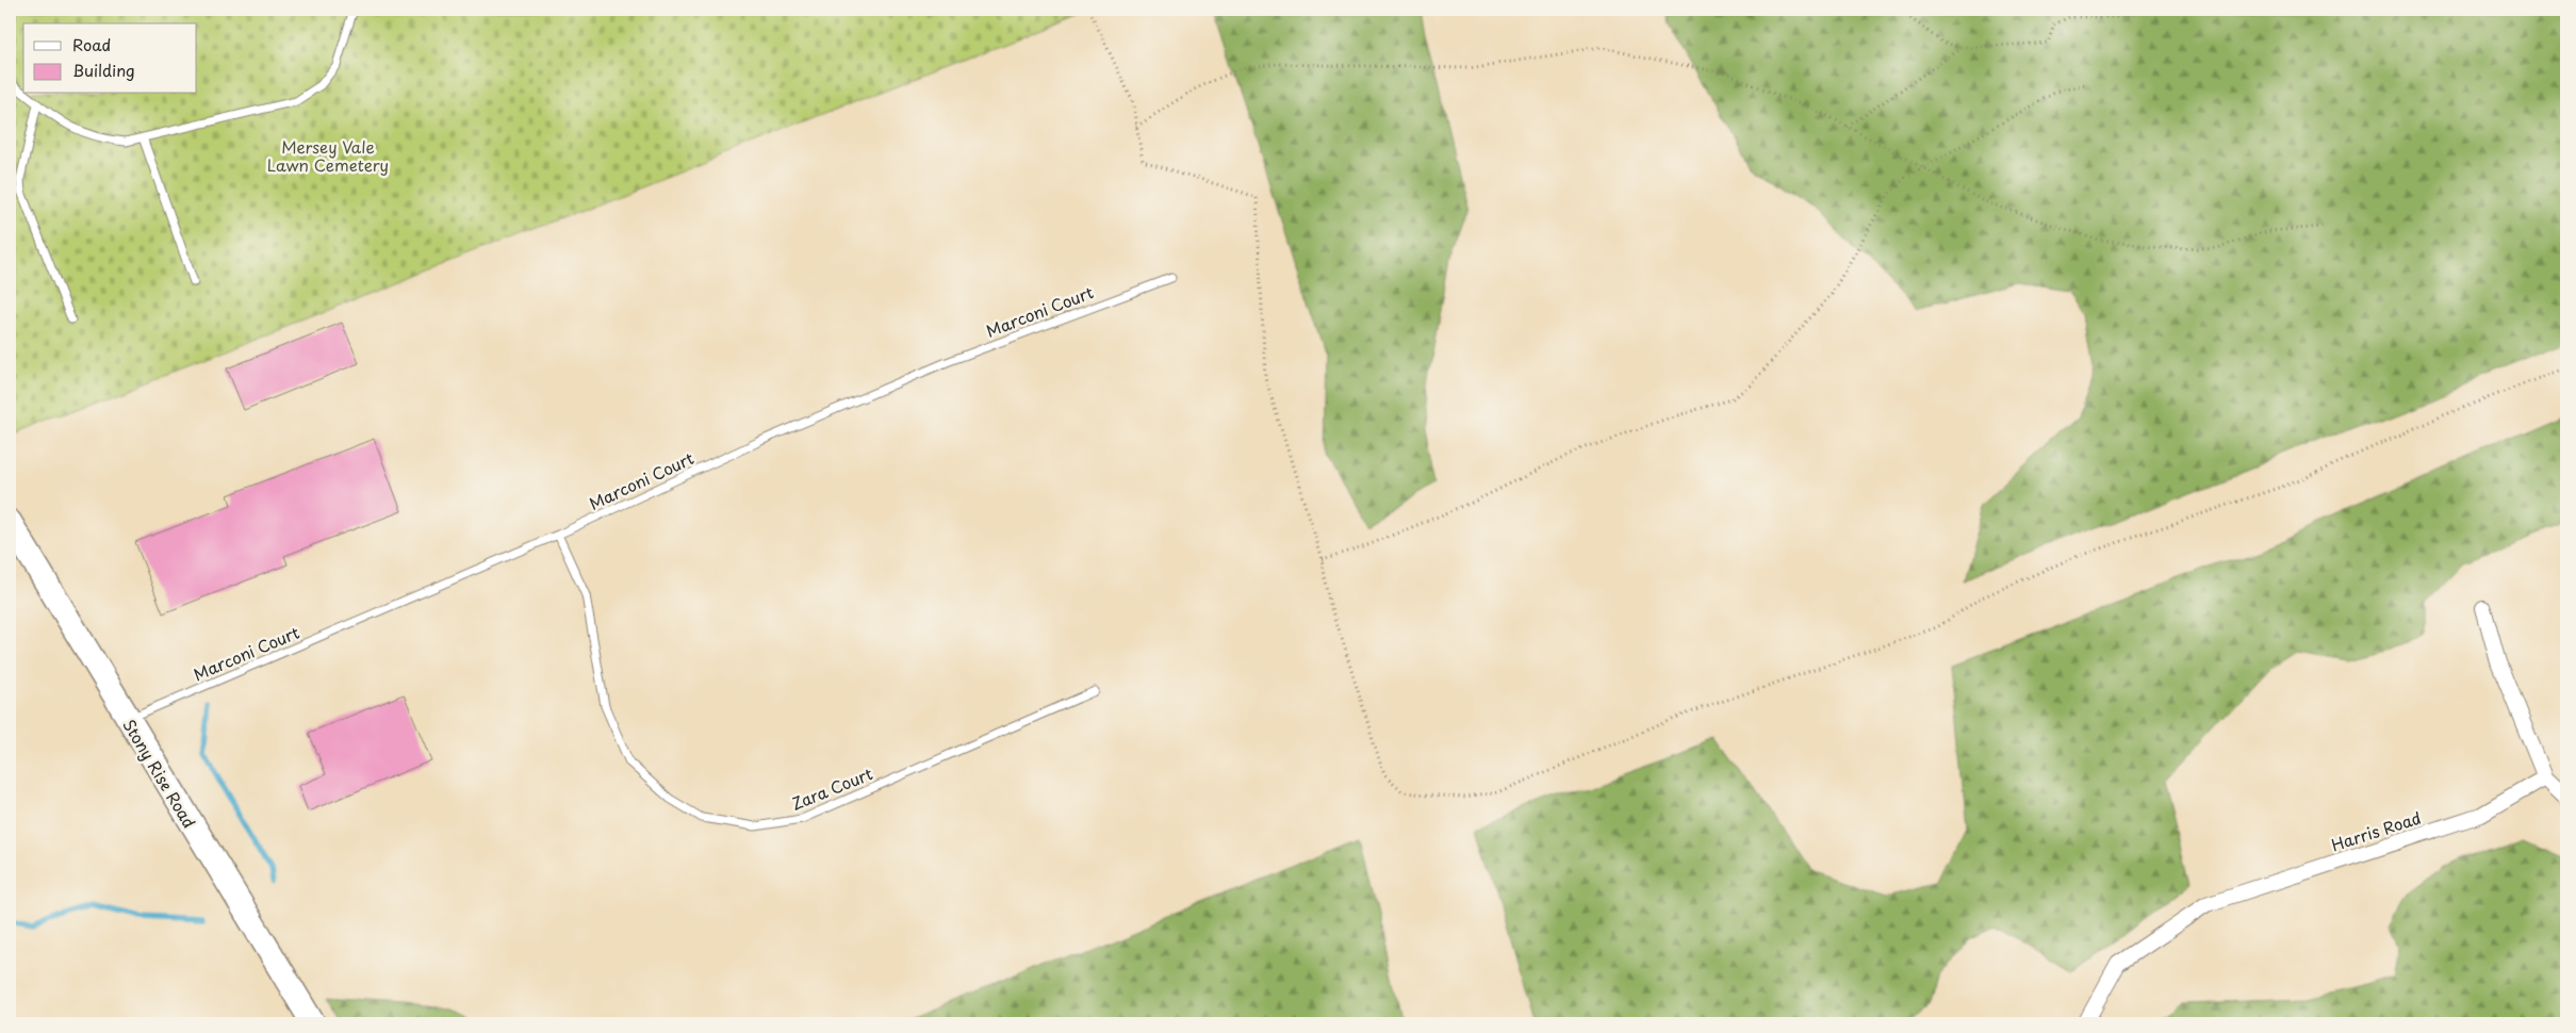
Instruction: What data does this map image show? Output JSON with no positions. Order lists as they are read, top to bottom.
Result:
{
  "streets": {
    "main road": ["Stony Rise Road"],
    "street": ["Harris Road"],
    "lane": ["Marconi Court", "Zara Court"]
  },
  "crossings": [
    ["Marconi Court", "Stony Rise Road"],
    ["Marconi Court", "Zara Court"]
  ],
  "parks": ["Mersey Vale Lawn Cemetery"],
  "legend": ["Road", "Building"]
}
